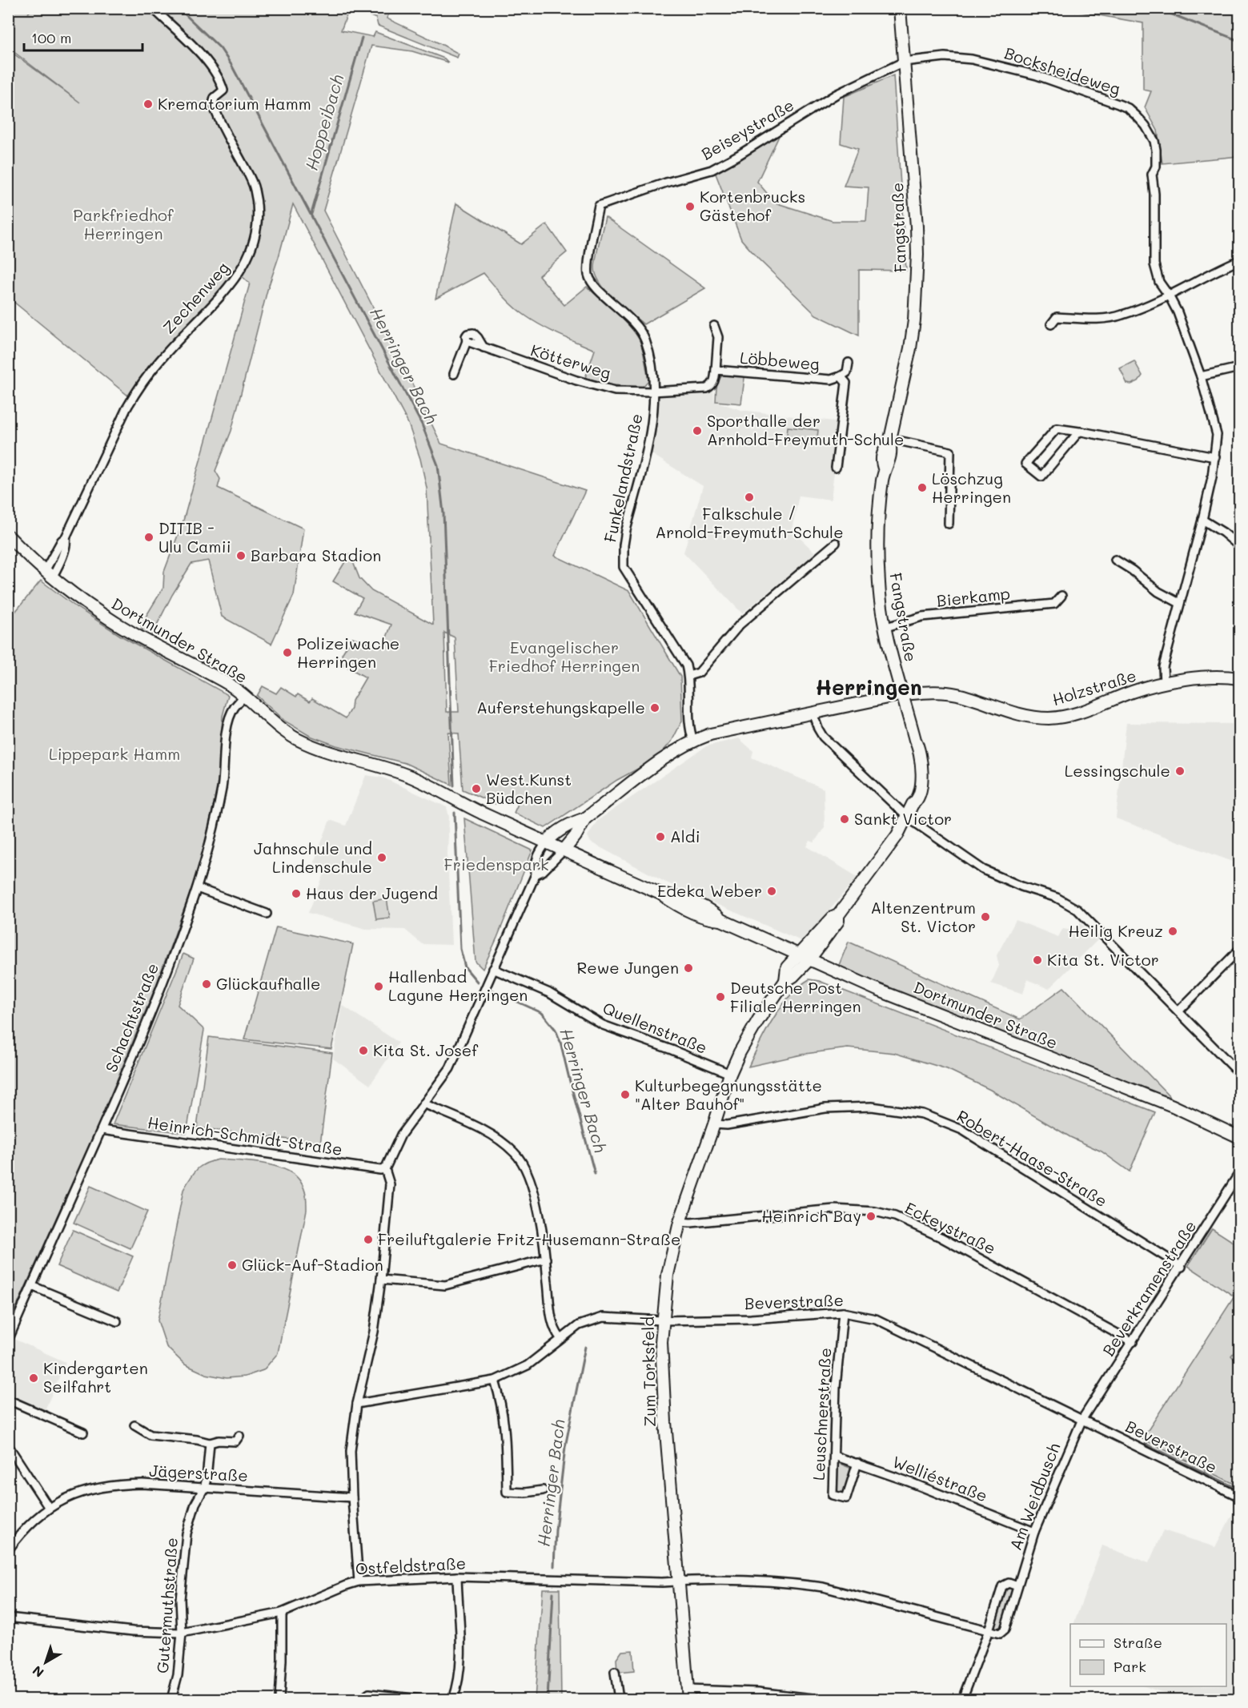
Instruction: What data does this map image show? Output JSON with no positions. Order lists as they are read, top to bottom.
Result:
{
  "streets": {
    "main road": [
      "Fangstraße",
      "Dortmunder Straße",
      "Holzstraße",
      "Zum Torksfeld"
    ],
    "street": [
      "Bocksheideweg",
      "Beiseystraße",
      "Zechenweg",
      "Löbbeweg",
      "Kötterweg",
      "Funkelandstraße",
      "Bierkamp",
      "Schachtstraße",
      "Quellenstraße",
      "Heinrich-Schmidt-Straße",
      "Robert-Haase-Straße",
      "Eckeystraße",
      "Beverkramenstraße",
      "Beverstraße",
      "Leuschnerstraße",
      "Jägerstraße",
      "Welliéstraße",
      "Am Weidbusch",
      "Ostfeldstraße",
      "Gutermuthstraße"
    ]
  },
  "crossings": [
    ["Bocksheideweg", "Beiseystraße"],
    ["Bocksheideweg", "Fangstraße"],
    ["Bocksheideweg", "Holzstraße"],
    ["Beiseystraße", "Fangstraße"],
    ["Beiseystraße", "Funkelandstraße"],
    ["Fangstraße", "Bierkamp"],
    ["Fangstraße", "Dortmunder Straße"],
    ["Fangstraße", "Holzstraße"],
    ["Fangstraße", "Zum Torksfeld"],
    ["Zechenweg", "Dortmunder Straße"],
    ["Löbbeweg", "Kötterweg"],
    ["Löbbeweg", "Funkelandstraße"],
    ["Kötterweg", "Funkelandstraße"],
    ["Dortmunder Straße", "Schachtstraße"],
    ["Dortmunder Straße", "Zum Torksfeld"],
    ["Schachtstraße", "Heinrich-Schmidt-Straße"],
    ["Quellenstraße", "Zum Torksfeld"],
    ["Robert-Haase-Straße", "Beverkramenstraße"],
    ["Robert-Haase-Straße", "Zum Torksfeld"],
    ["Eckeystraße", "Beverkramenstraße"],
    ["Eckeystraße", "Zum Torksfeld"],
    ["Beverkramenstraße", "Beverstraße"],
    ["Beverkramenstraße", "Am Weidbusch"],
    ["Beverstraße", "Zum Torksfeld"],
    ["Beverstraße", "Leuschnerstraße"],
    ["Beverstraße", "Am Weidbusch"],
    ["Zum Torksfeld", "Ostfeldstraße"],
    ["Leuschnerstraße", "Welliéstraße"],
    ["Jägerstraße", "Gutermuthstraße"],
    ["Welliéstraße", "Am Weidbusch"],
    ["Am Weidbusch", "Ostfeldstraße"],
    ["Ostfeldstraße", "Gutermuthstraße"]
  ],
  "districts": ["Herringen"],
  "water": ["Hoppeibach", "Herringer Bach"],
  "parks": [
    "Parkfriedhof Herringen",
    "Evangelischer Friedhof Herringen",
    "Lippepark Hamm",
    "Friedenspark"
  ],
  "places": [
    "Krematorium Hamm",
    "Kortenbrucks Gästehof",
    "Sporthalle der Arnhold-Freymuth-Schule",
    "Löschzug Herringen",
    "Falkschule / Arnold-Freymuth-Schule",
    "DITIB - Ulu Camii",
    "Barbara Stadion",
    "Polizeiwache Herringen",
    "Auferstehungskapelle",
    "Lessingschule",
    "West.Kunst Büdchen",
    "Sankt Victor",
    "Aldi",
    "Jahnschule und Lindenschule",
    "Edeka Weber",
    "Haus der Jugend",
    "Altenzentrum St. Victor",
    "Heilig Kreuz",
    "Kita St. Victor",
    "Rewe Jungen",
    "Glückaufhalle",
    "Hallenbad Lagune Herringen",
    "Deutsche Post Filiale Herringen",
    "Kita St. Josef",
    "Kulturbegegnungsstätte \"Alter Bauhof\"",
    "Heinrich Bay",
    "Freiluftgalerie Fritz-Husemann-Straße",
    "Glück-Auf-Stadion",
    "Kindergarten Seilfahrt"
  ],
  "legend": ["Straße", "Park"],
  "scale_bar": "100 m",
  "north": "bottom left"
}
